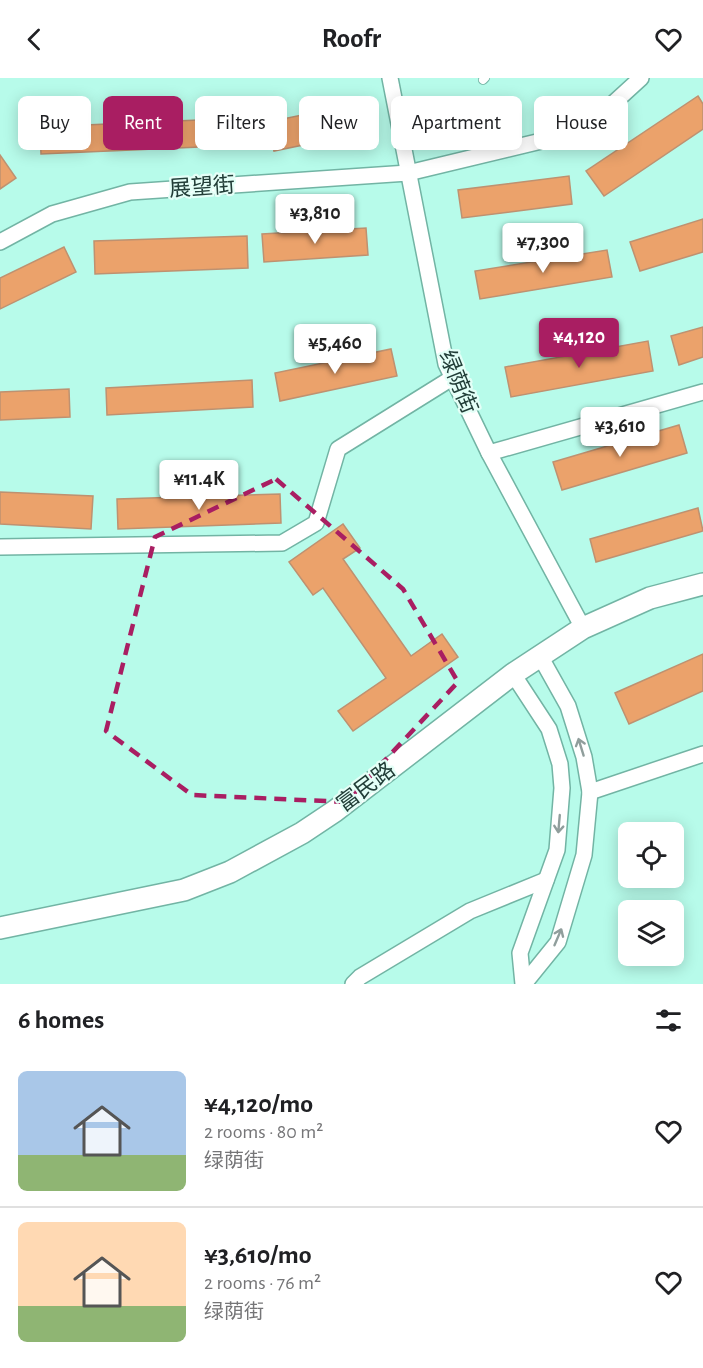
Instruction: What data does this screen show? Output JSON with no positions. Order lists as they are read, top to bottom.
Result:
{
  "streets": {
    "street": ["展望街", "绿荫街", "富民路"]
  },
  "crossings": [
    ["展望街", "绿荫街"],
    ["绿荫街", "富民路"]
  ],
  "page": {
    "header": "Roofr",
    "chip": [
      "Buy",
      "Rent",
      "Filters",
      "New",
      "Apartment",
      "House"
    ],
    "price": [
      "¥3,810",
      "¥7,300",
      "¥4,120",
      "¥5,460",
      "¥3,610",
      "¥11.4K"
    ],
    "heading": "6 homes",
    "list": [
      {
        "name": "¥4,120/mo",
        "note": "2 rooms · 80 m² · 绿荫街"
      },
      {
        "name": "¥3,610/mo",
        "note": "2 rooms · 76 m² · 绿荫街"
      }
    ]
  }
}
